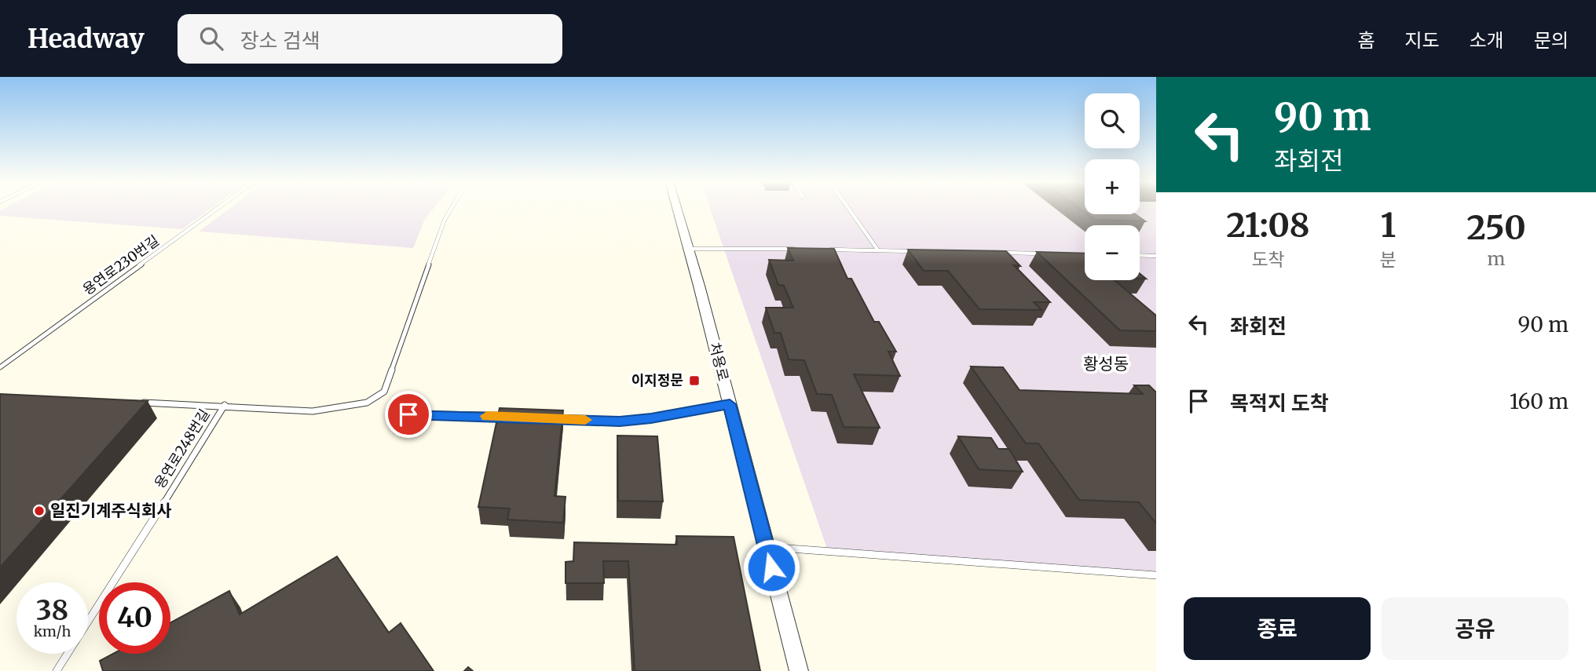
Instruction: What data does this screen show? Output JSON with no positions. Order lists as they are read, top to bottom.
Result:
{
  "streets": {
    "street": ["처용로"],
    "lane": ["용연로230번길", "용연로248번길"]
  },
  "districts": ["황성동"],
  "places": {
    "transit": ["이지정문"],
    "other": ["일진기계주식회사"]
  },
  "page": {
    "header": "Headway",
    "search": "장소 검색",
    "nav": [
      "홈",
      "지도",
      "소개",
      "문의"
    ],
    "turn": ["90 m", "좌회전"],
    "map_buttons": ["+", "−"],
    "eta": [
      "21:08",
      "도착",
      "1",
      "분",
      "250",
      "m"
    ],
    "list": [
      {
        "name": "좌회전",
        "value": "90 m"
      },
      {
        "name": "목적지 도착",
        "value": "160 m"
      }
    ],
    "speed": "38 km/h",
    "limit": "40",
    "buttons": ["종료", "공유"]
  }
}
